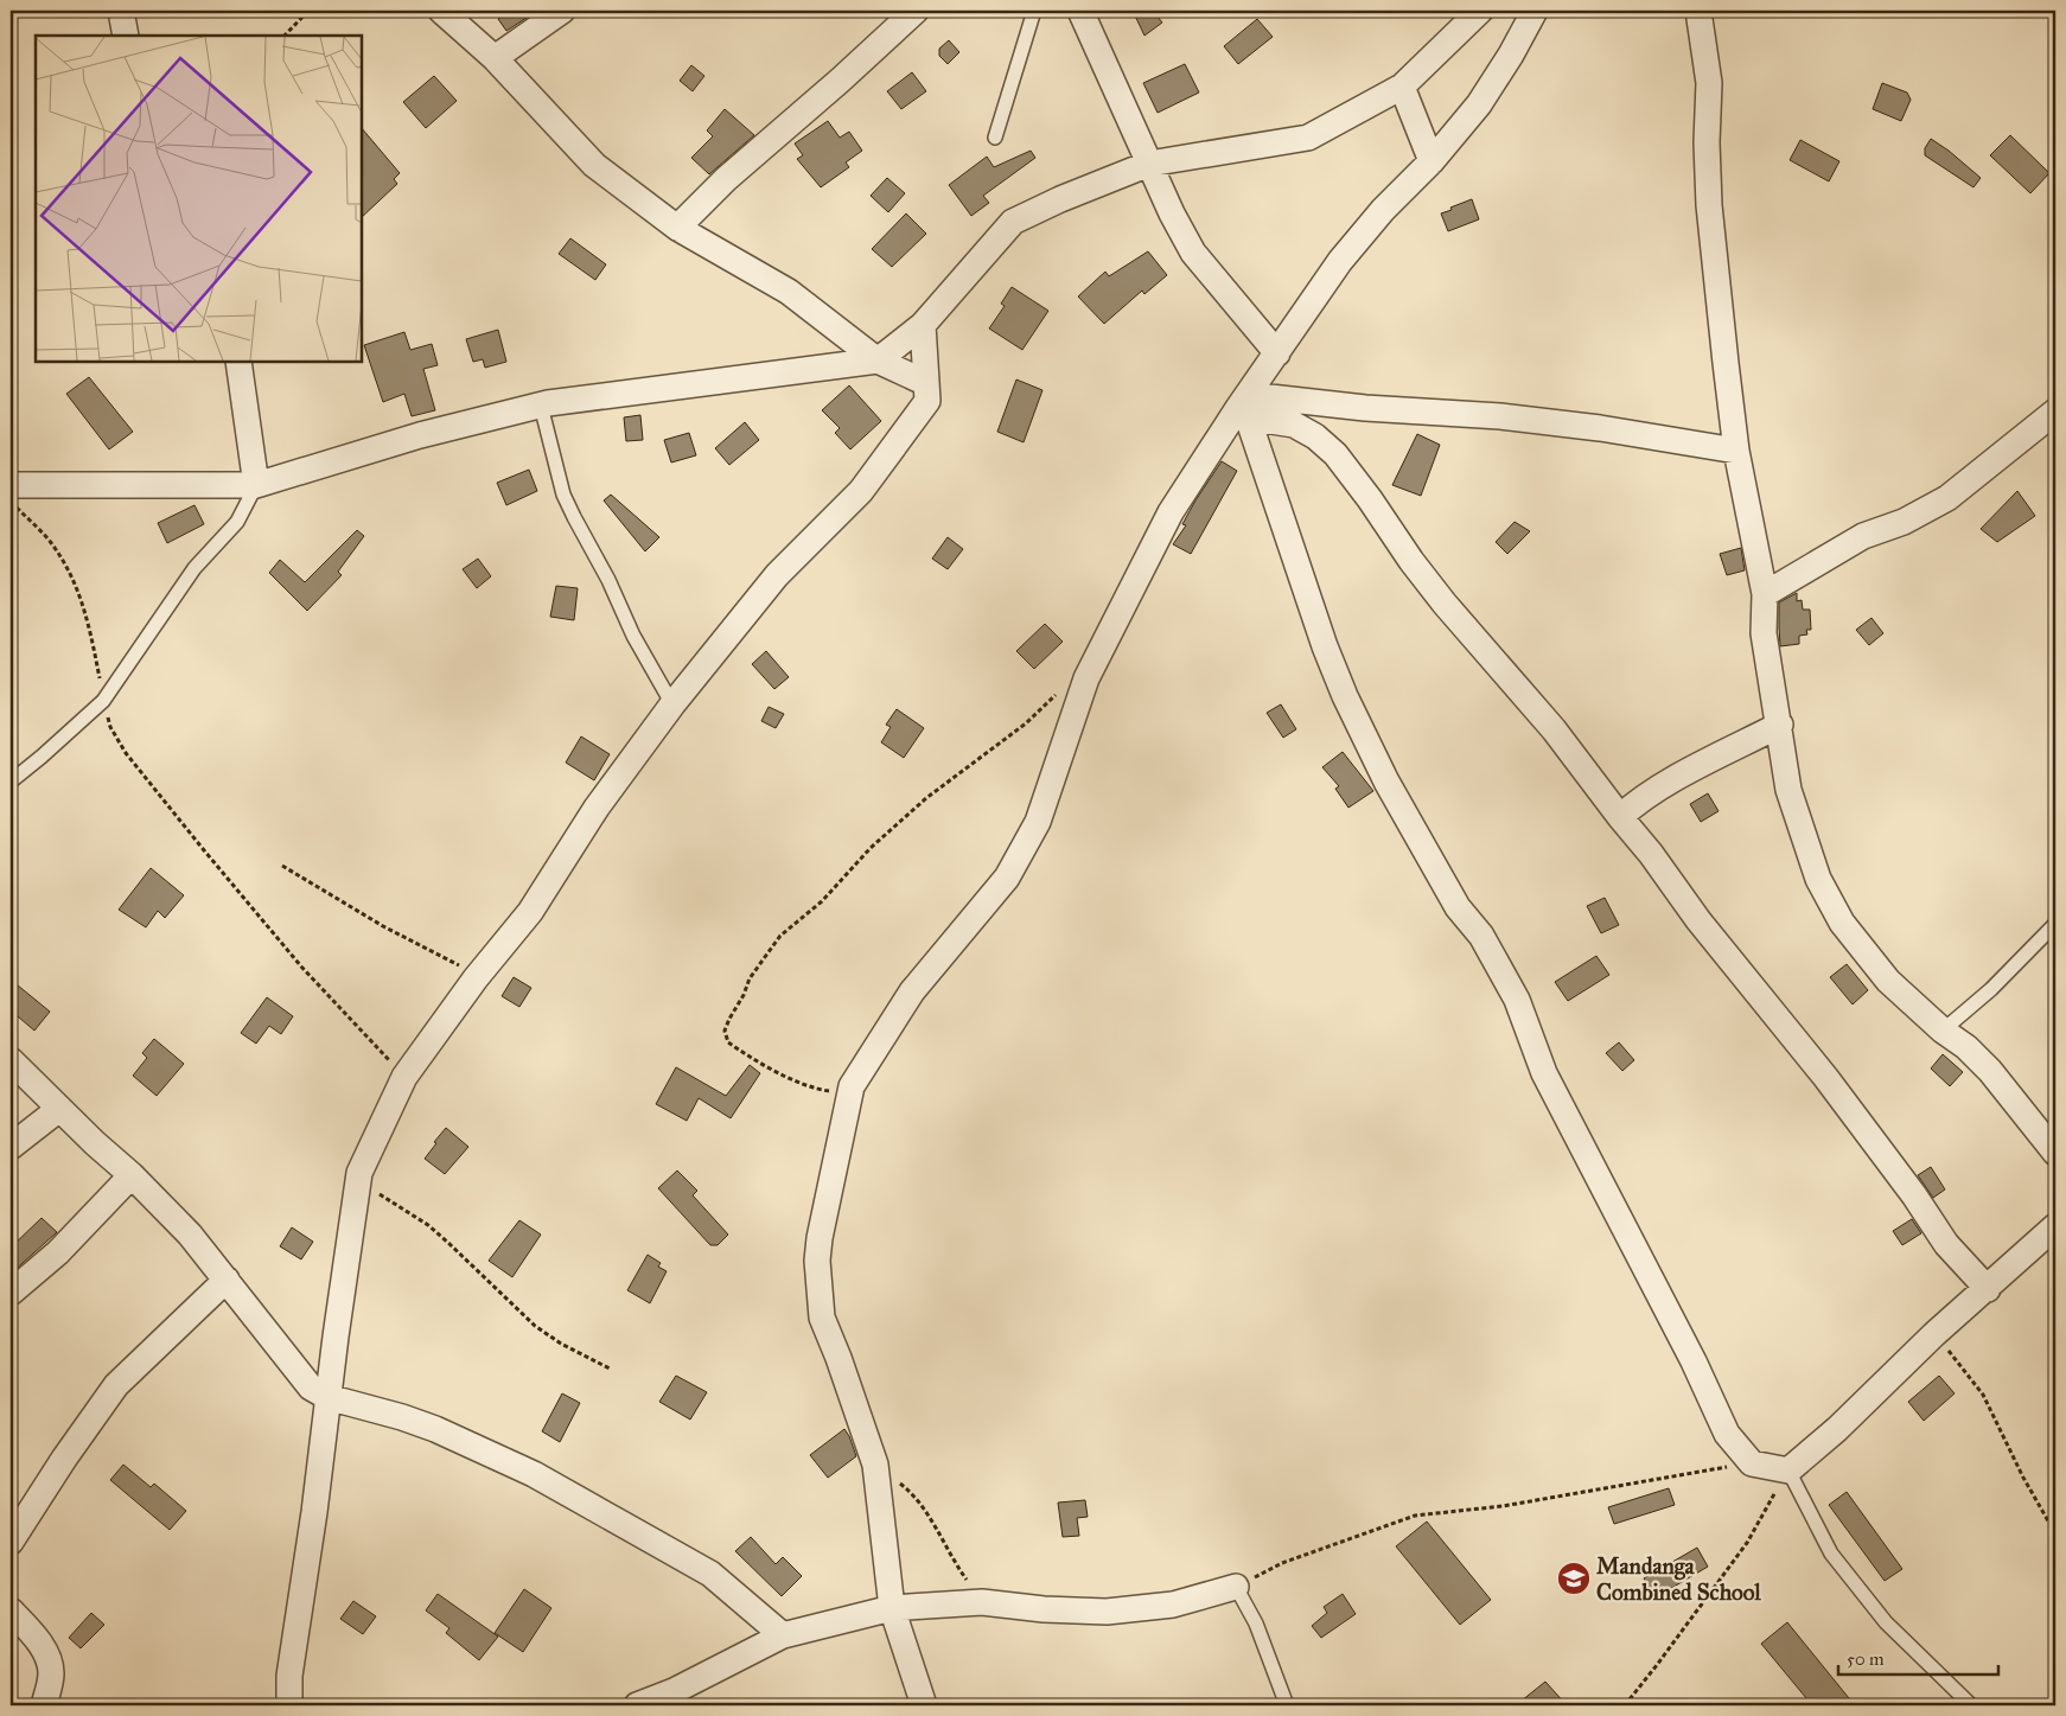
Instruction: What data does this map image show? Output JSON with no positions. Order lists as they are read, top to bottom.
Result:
{
  "places": {
    "school or university": ["Mandanga Combined School"]
  },
  "scale_bar": "50 m"
}
